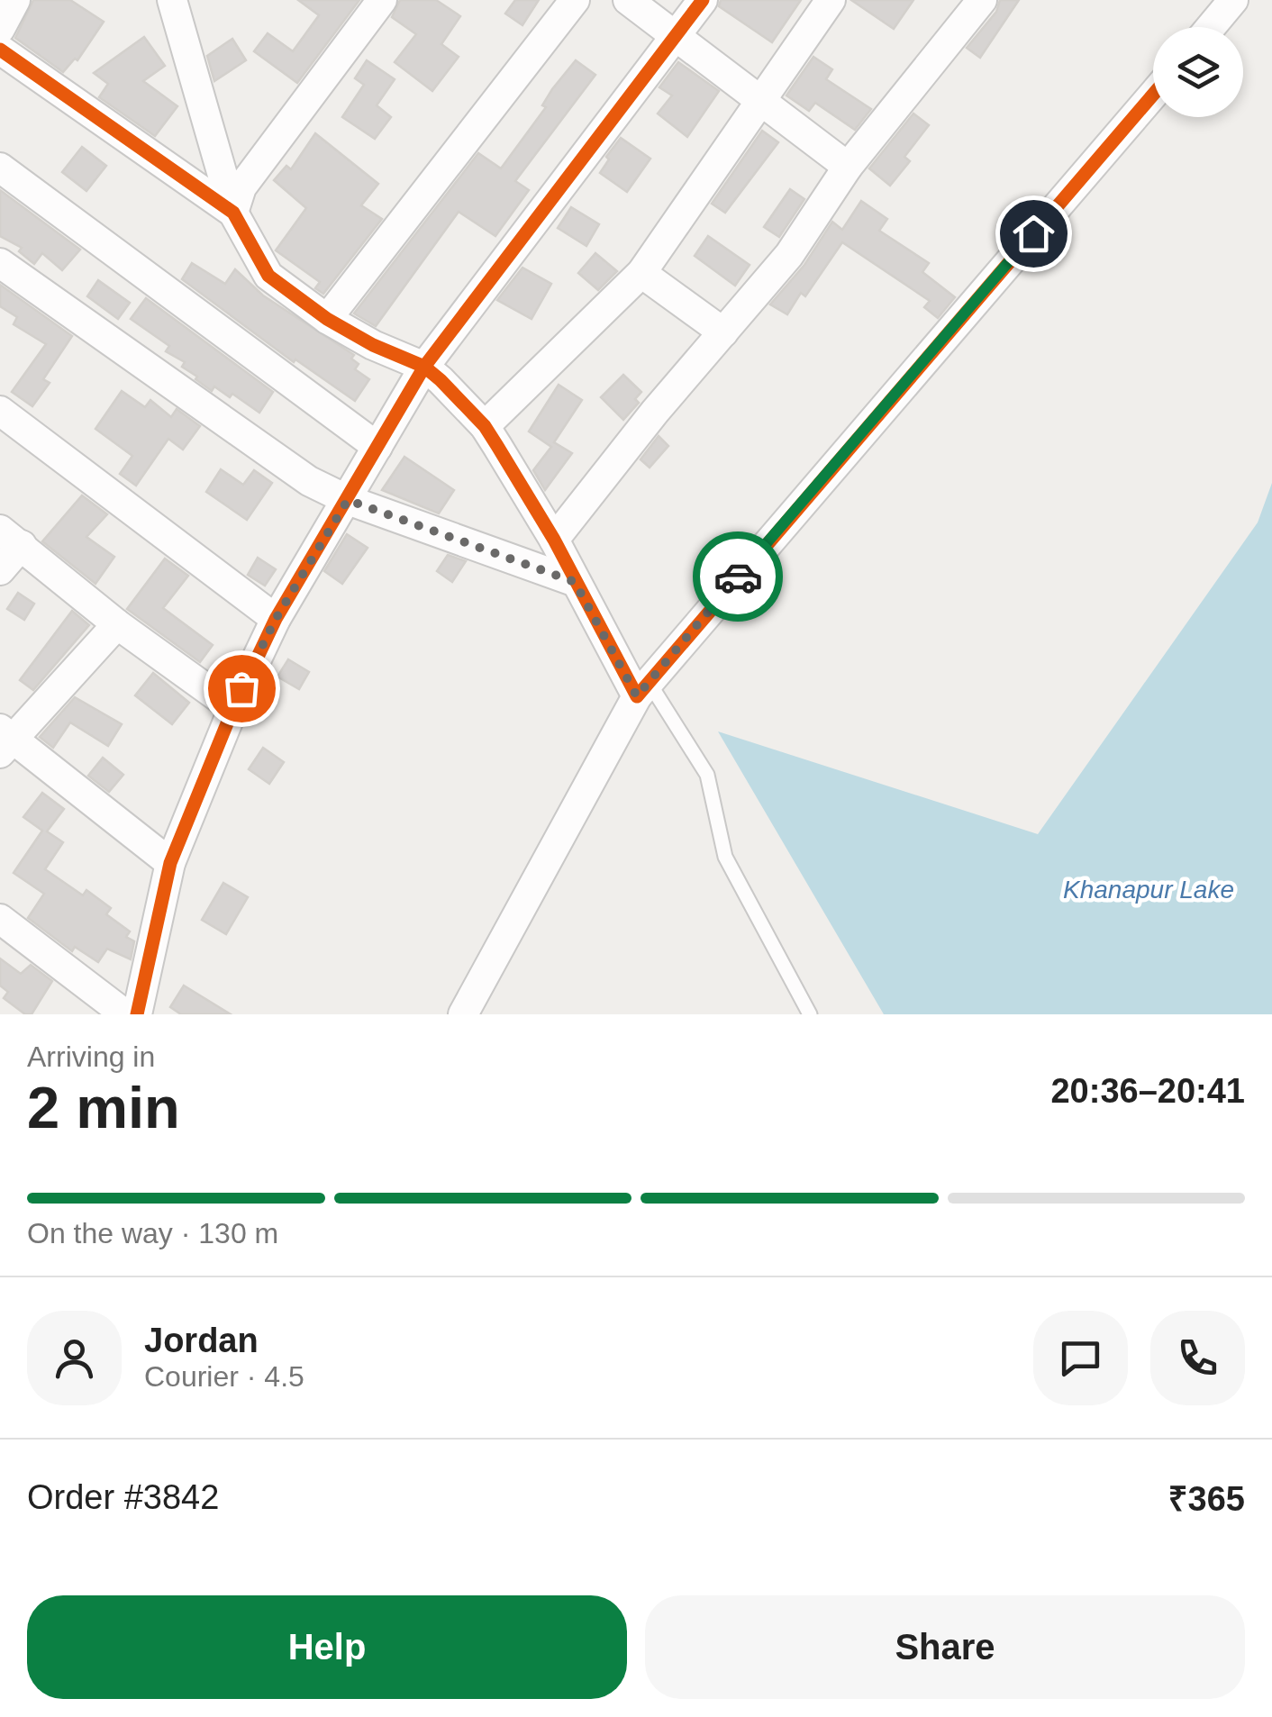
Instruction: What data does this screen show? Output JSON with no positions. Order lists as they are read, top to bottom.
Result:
{
  "water": ["Khanapur Lake"],
  "page": {
    "heading": ["2 min", "Arriving in", "20:36–20:41"],
    "panel": [
      "Jordan",
      "Courier · 4.5",
      "Order #3842",
      "₹365"
    ],
    "bar": "On the way · 130 m",
    "buttons": ["Help", "Share"]
  }
}
